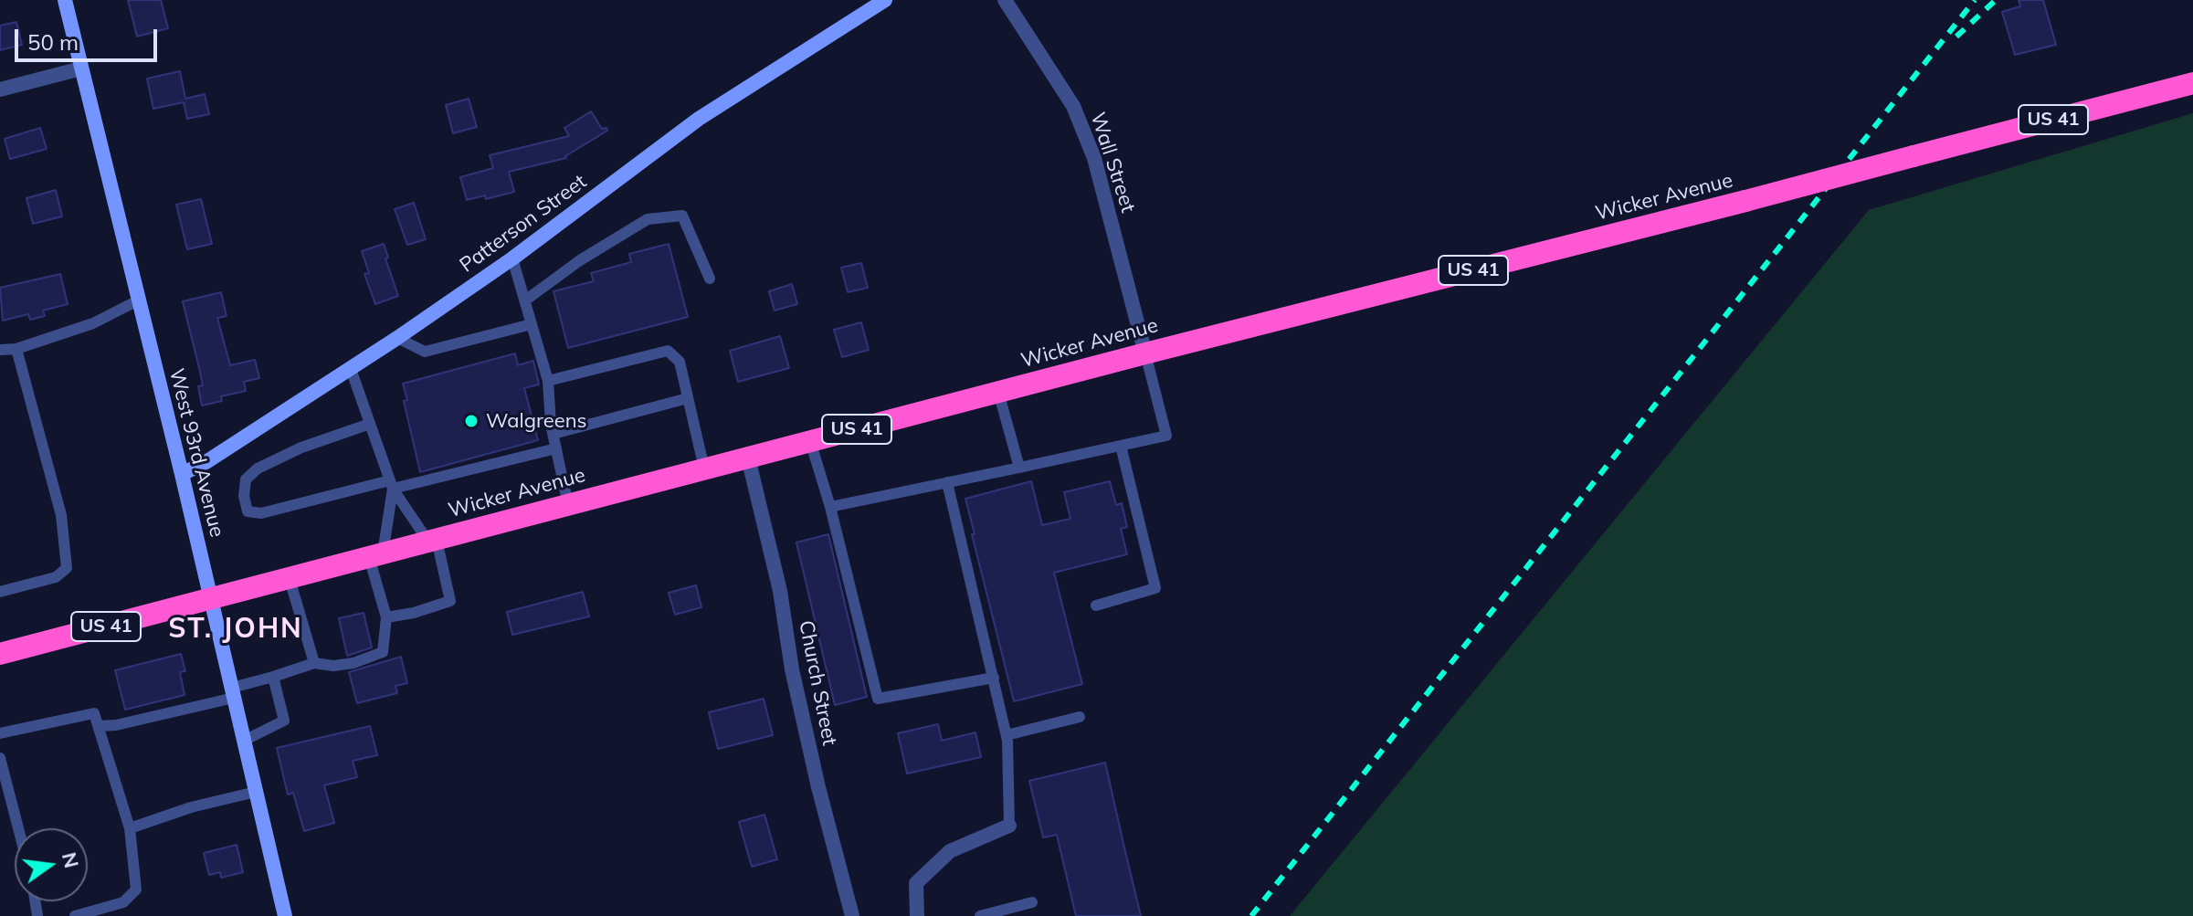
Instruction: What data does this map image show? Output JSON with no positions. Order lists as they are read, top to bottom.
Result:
{
  "streets": {
    "highway": ["US 41", "Wicker Avenue"],
    "street": [
      "Wall Street",
      "Patterson Street",
      "West 93rd Avenue",
      "Church Street"
    ]
  },
  "crossings": [
    ["Wall Street", "Wicker Avenue"],
    ["Wicker Avenue", "West 93rd Avenue"],
    ["Wicker Avenue", "Church Street"],
    ["Patterson Street", "West 93rd Avenue"]
  ],
  "districts": ["ST. JOHN"],
  "places": ["Walgreens"],
  "scale_bar": "50 m",
  "north": "right"
}
